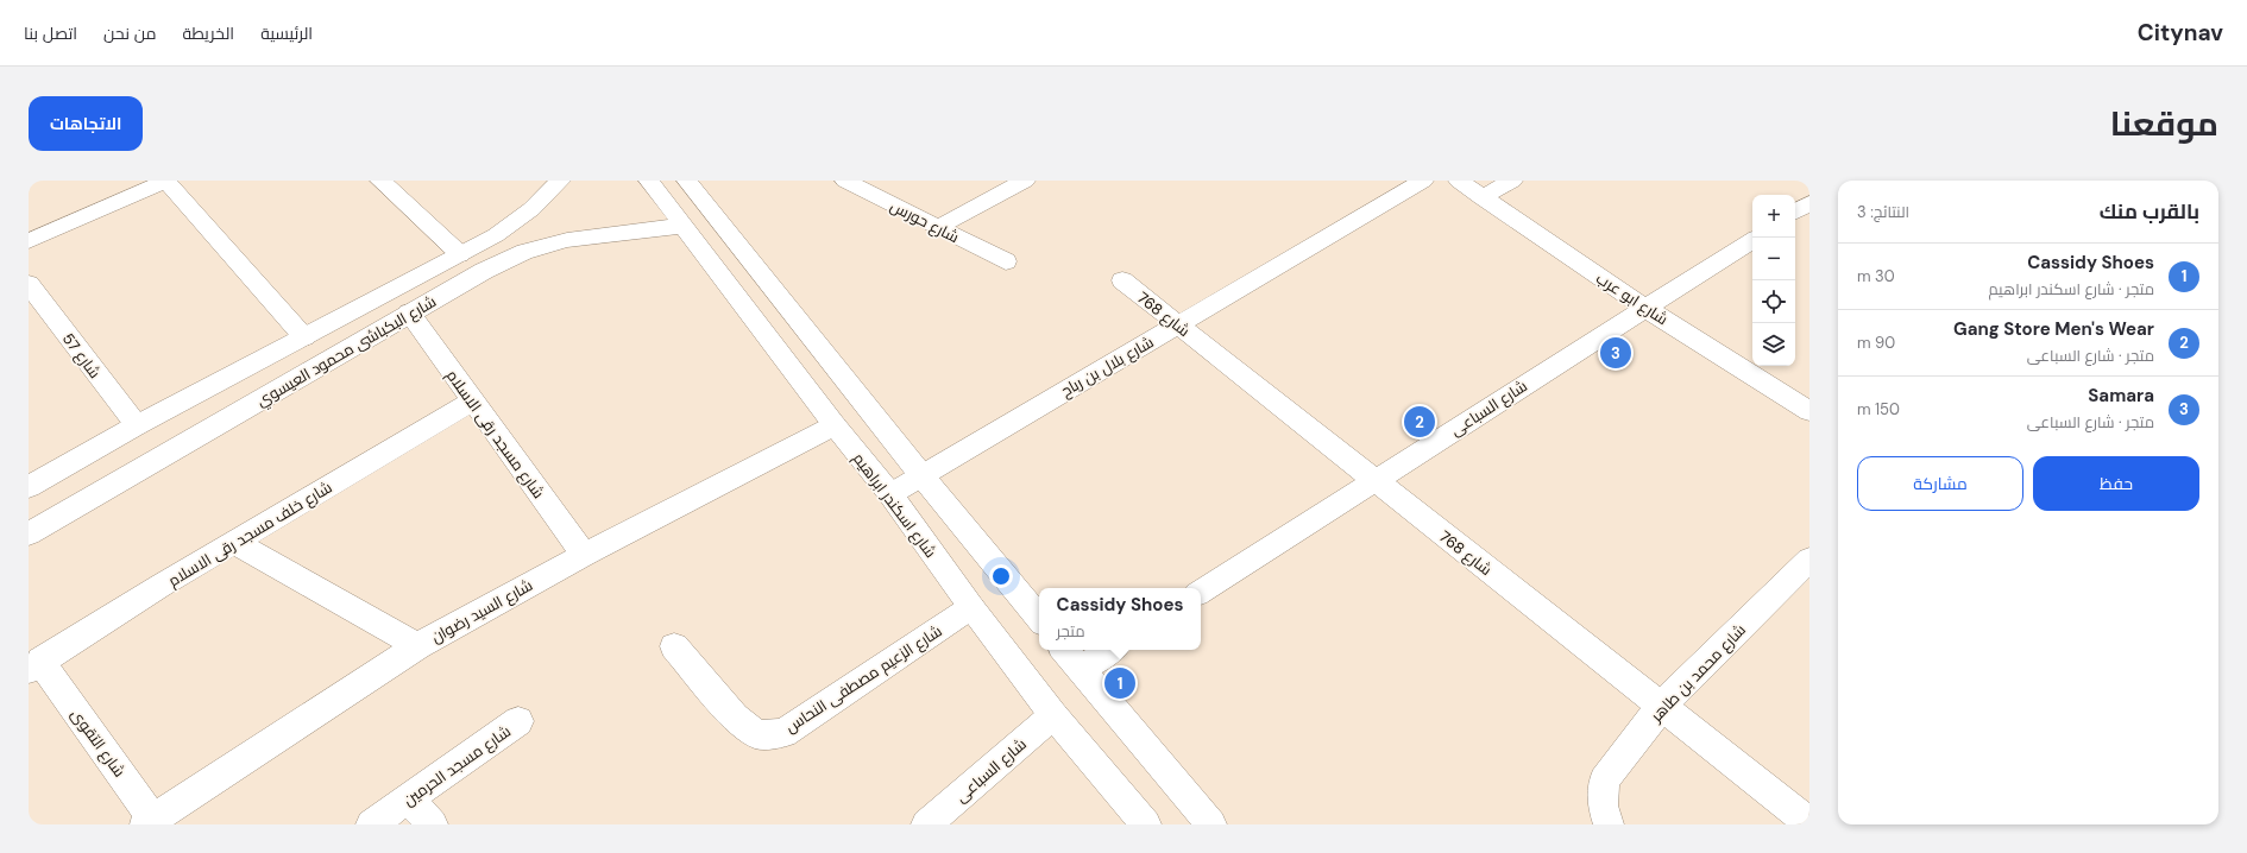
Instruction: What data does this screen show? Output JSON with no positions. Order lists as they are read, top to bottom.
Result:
{
  "streets": {
    "street": [
      "شارع حورس",
      "شارع ابو عرب",
      "شارع 768",
      "شارع البكباشى محمود العيسوي",
      "شارع 57",
      "شارع بلال بن رباح",
      "شارع السباعى",
      "شارع مسجد رقى الاسلام",
      "شارع اسكندر ابراهيم",
      "شارع خلف مسجد رقى الاسلام",
      "شارع السيد رضوان",
      "شارع محمد بن طاهر",
      "شارع الزعيم مصطفى النحاس",
      "شارع التقوى",
      "شارع مسجد الحرمين"
    ]
  },
  "crossings": [
    ["شارع ابو عرب", "شارع السباعى"],
    ["شارع 768", "شارع بلال بن رباح"],
    ["شارع 768", "شارع السباعى"],
    ["شارع 768", "شارع محمد بن طاهر"],
    ["شارع البكباشى محمود العيسوي", "شارع 57"],
    ["شارع البكباشى محمود العيسوي", "شارع مسجد رقى الاسلام"],
    ["شارع البكباشى محمود العيسوي", "شارع اسكندر ابراهيم"],
    ["شارع بلال بن رباح", "شارع اسكندر ابراهيم"],
    ["شارع السباعى", "شارع اسكندر ابراهيم"],
    ["شارع مسجد رقى الاسلام", "شارع خلف مسجد رقى الاسلام"],
    ["شارع مسجد رقى الاسلام", "شارع السيد رضوان"],
    ["شارع اسكندر ابراهيم", "شارع السيد رضوان"],
    ["شارع اسكندر ابراهيم", "شارع الزعيم مصطفى النحاس"],
    ["شارع خلف مسجد رقى الاسلام", "شارع التقوى"],
    ["شارع السيد رضوان", "شارع التقوى"]
  ],
  "page": {
    "header": "Citynav",
    "nav": [
      "الرئيسية",
      "الخريطة",
      "من نحن",
      "اتصل بنا"
    ],
    "title": "موقعنا",
    "buttons": [
      "الاتجاهات",
      ["حفظ", "مشاركة"]
    ],
    "heading": ["بالقرب منك", "النتائج: 3"],
    "map_buttons": ["+", "−"],
    "list": [
      {
        "mark": "1",
        "name": "Cassidy Shoes",
        "note": "متجر · شارع اسكندر ابراهيم",
        "value": "30 m"
      },
      {
        "mark": "2",
        "name": "Gang Store Men's Wear",
        "note": "متجر · شارع السباعى",
        "value": "90 m"
      },
      {
        "mark": "3",
        "name": "Samara",
        "note": "متجر · شارع السباعى",
        "value": "150 m"
      }
    ],
    "pins": ["3", "2", "1"],
    "popup": ["Cassidy Shoes", "متجر"]
  }
}
